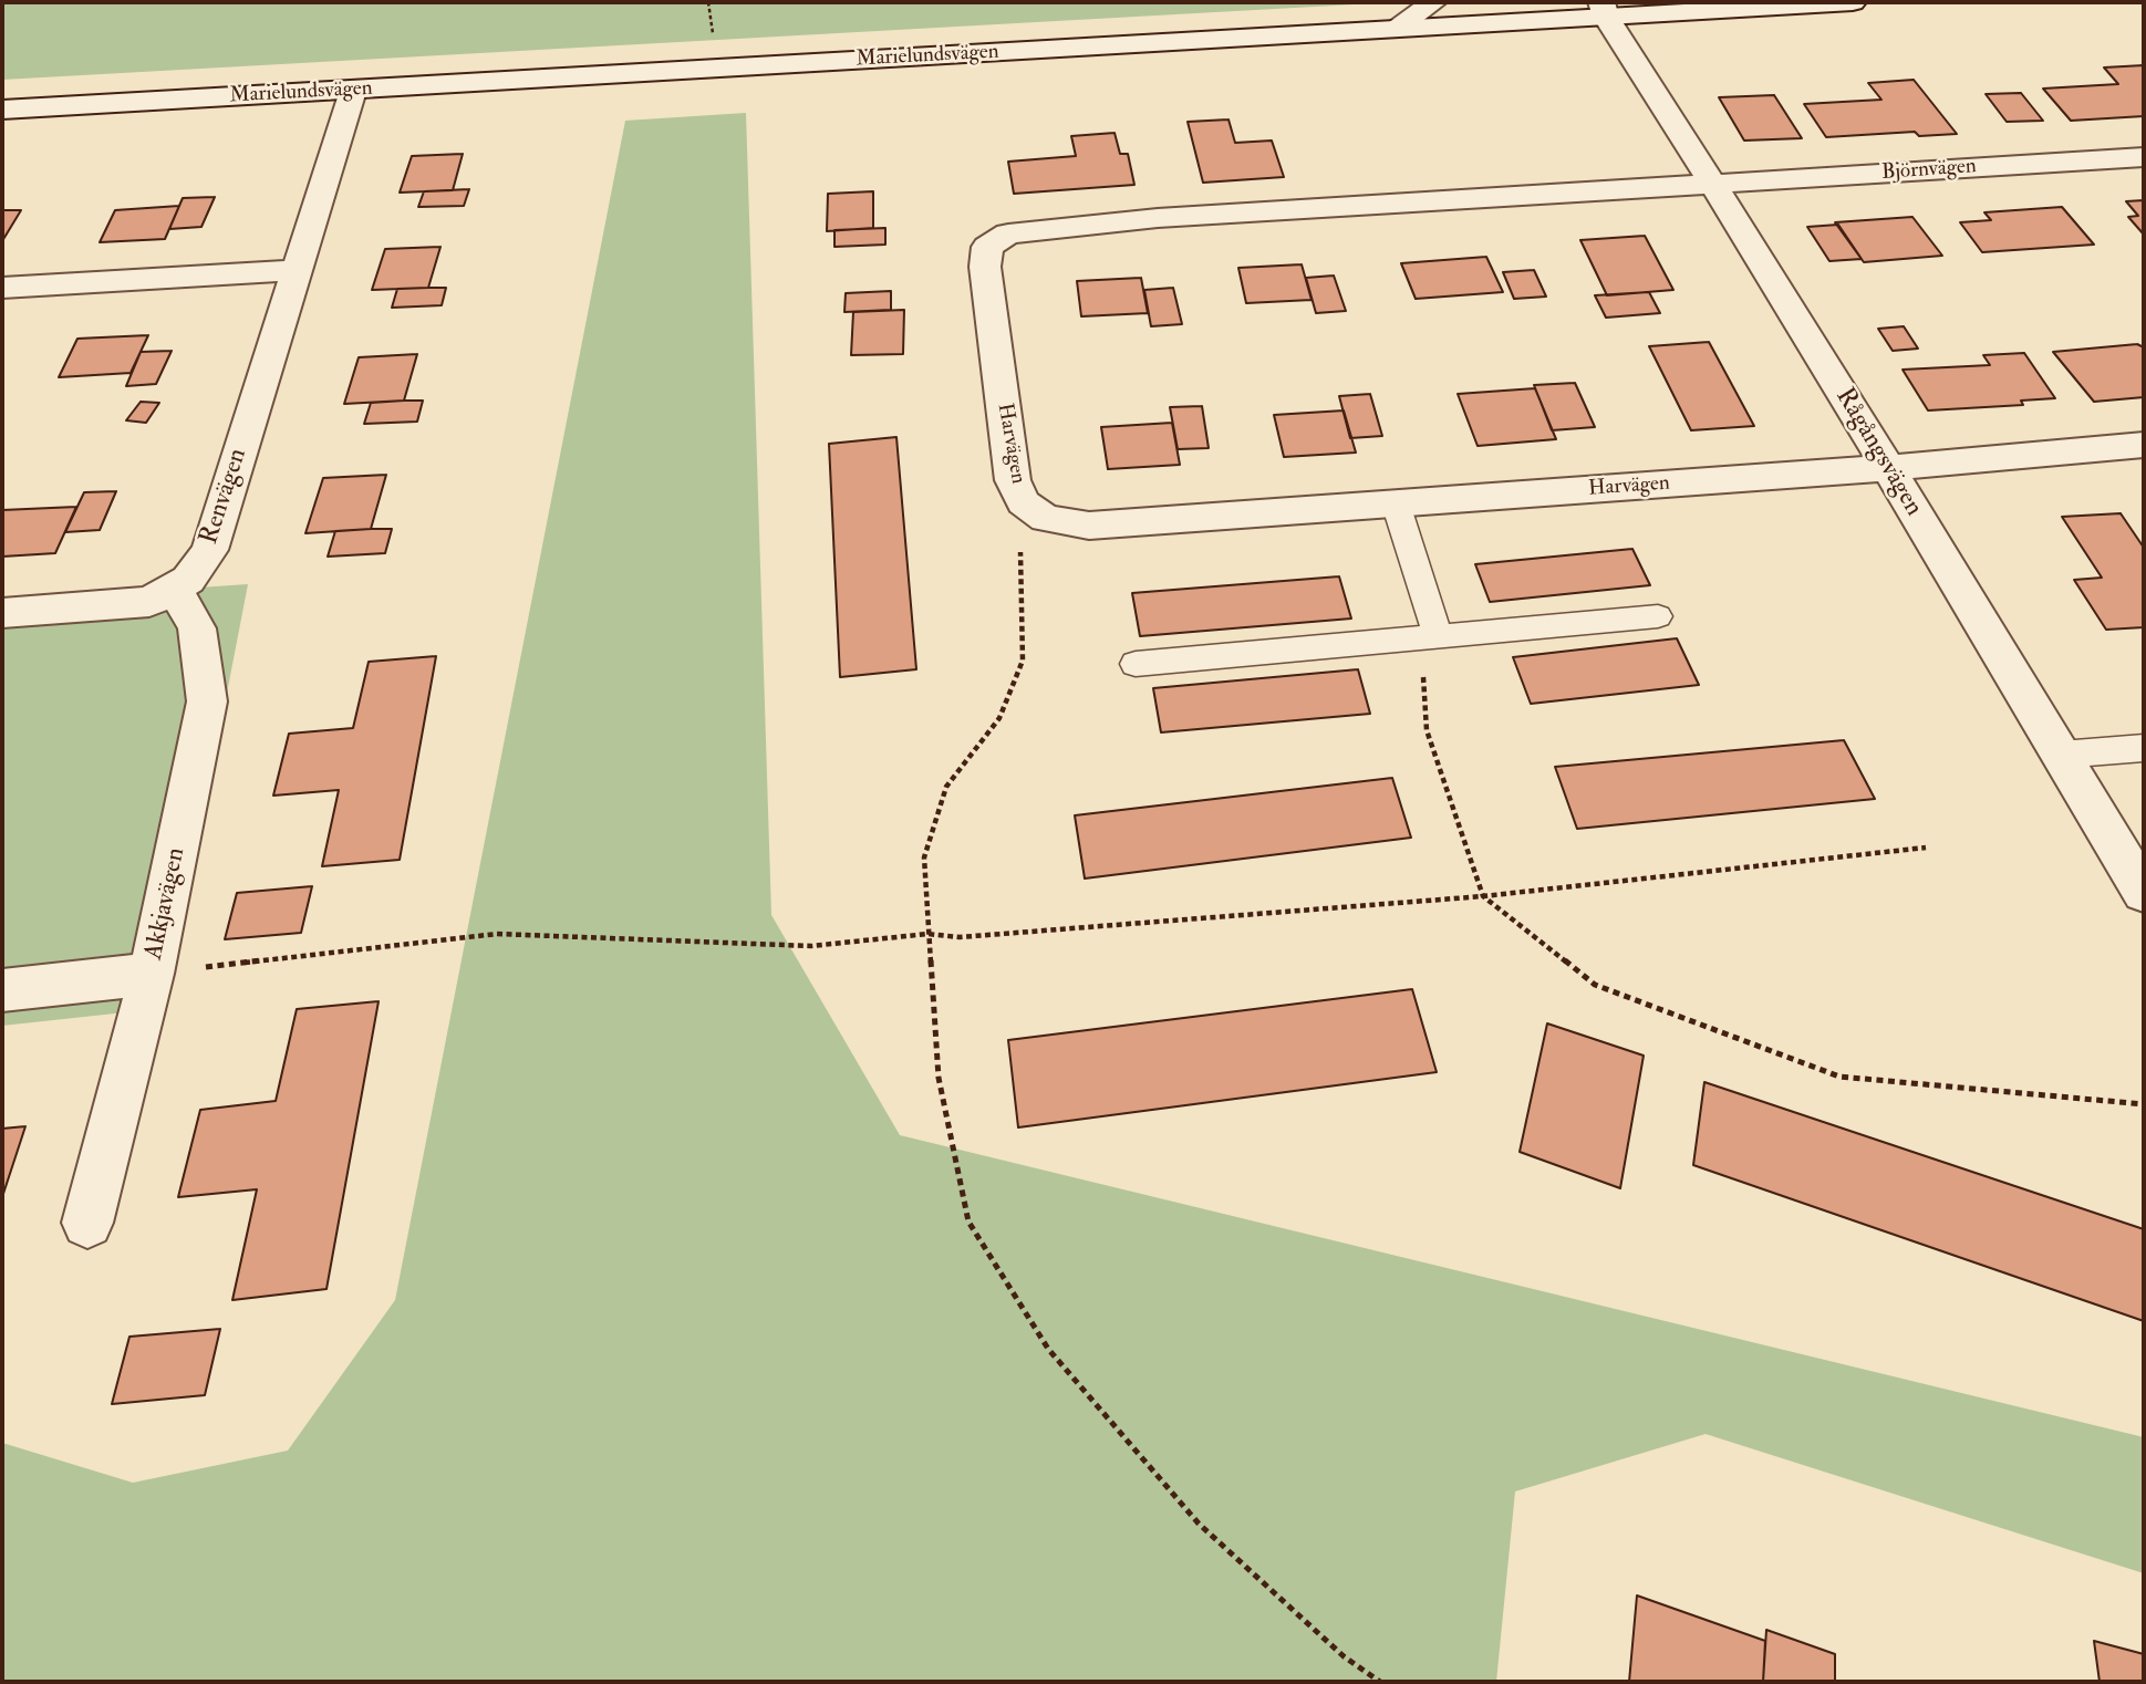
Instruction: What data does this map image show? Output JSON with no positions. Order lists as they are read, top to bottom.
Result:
{
  "streets": {
    "street": [
      "Marielundsvägen",
      "Björnvägen",
      "Harvägen",
      "Rågångsvägen",
      "Renvägen",
      "Akkjavägen"
    ]
  },
  "crossings": [
    ["Marielundsvägen", "Rågångsvägen"],
    ["Marielundsvägen", "Renvägen"],
    ["Björnvägen", "Harvägen"],
    ["Björnvägen", "Rågångsvägen"],
    ["Harvägen", "Rågångsvägen"],
    ["Renvägen", "Akkjavägen"]
  ]
}
